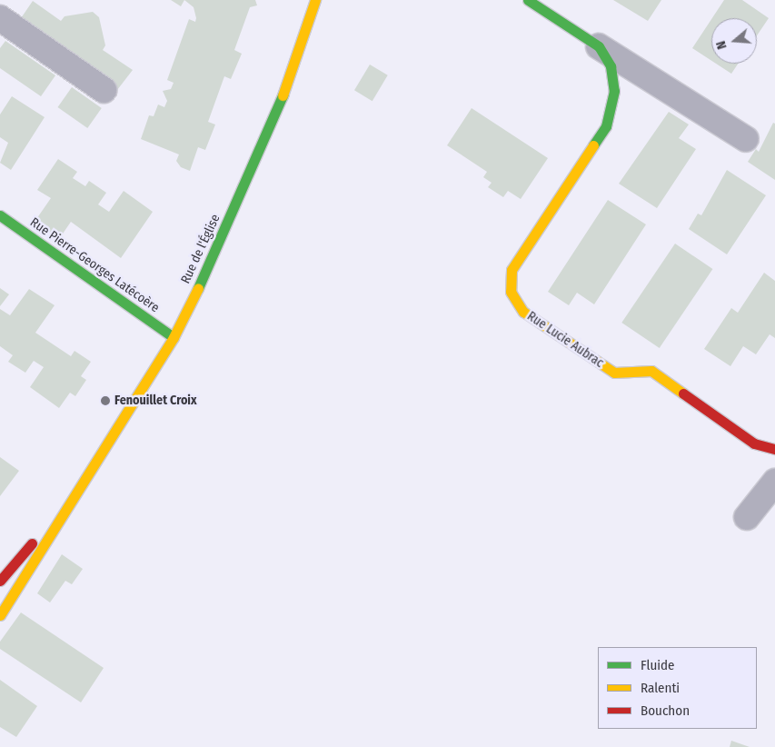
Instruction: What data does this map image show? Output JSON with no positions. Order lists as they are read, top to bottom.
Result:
{
  "streets": {
    "street": ["Rue de l'Église", "Rue Pierre-Georges Latécoère", "Rue Lucie Aubrac"]
  },
  "crossings": [
    ["Rue de l'Église", "Rue Pierre-Georges Latécoère"]
  ],
  "places": ["Fenouillet Croix"],
  "legend": ["Fluide", "Ralenti", "Bouchon"],
  "north": "left"
}
